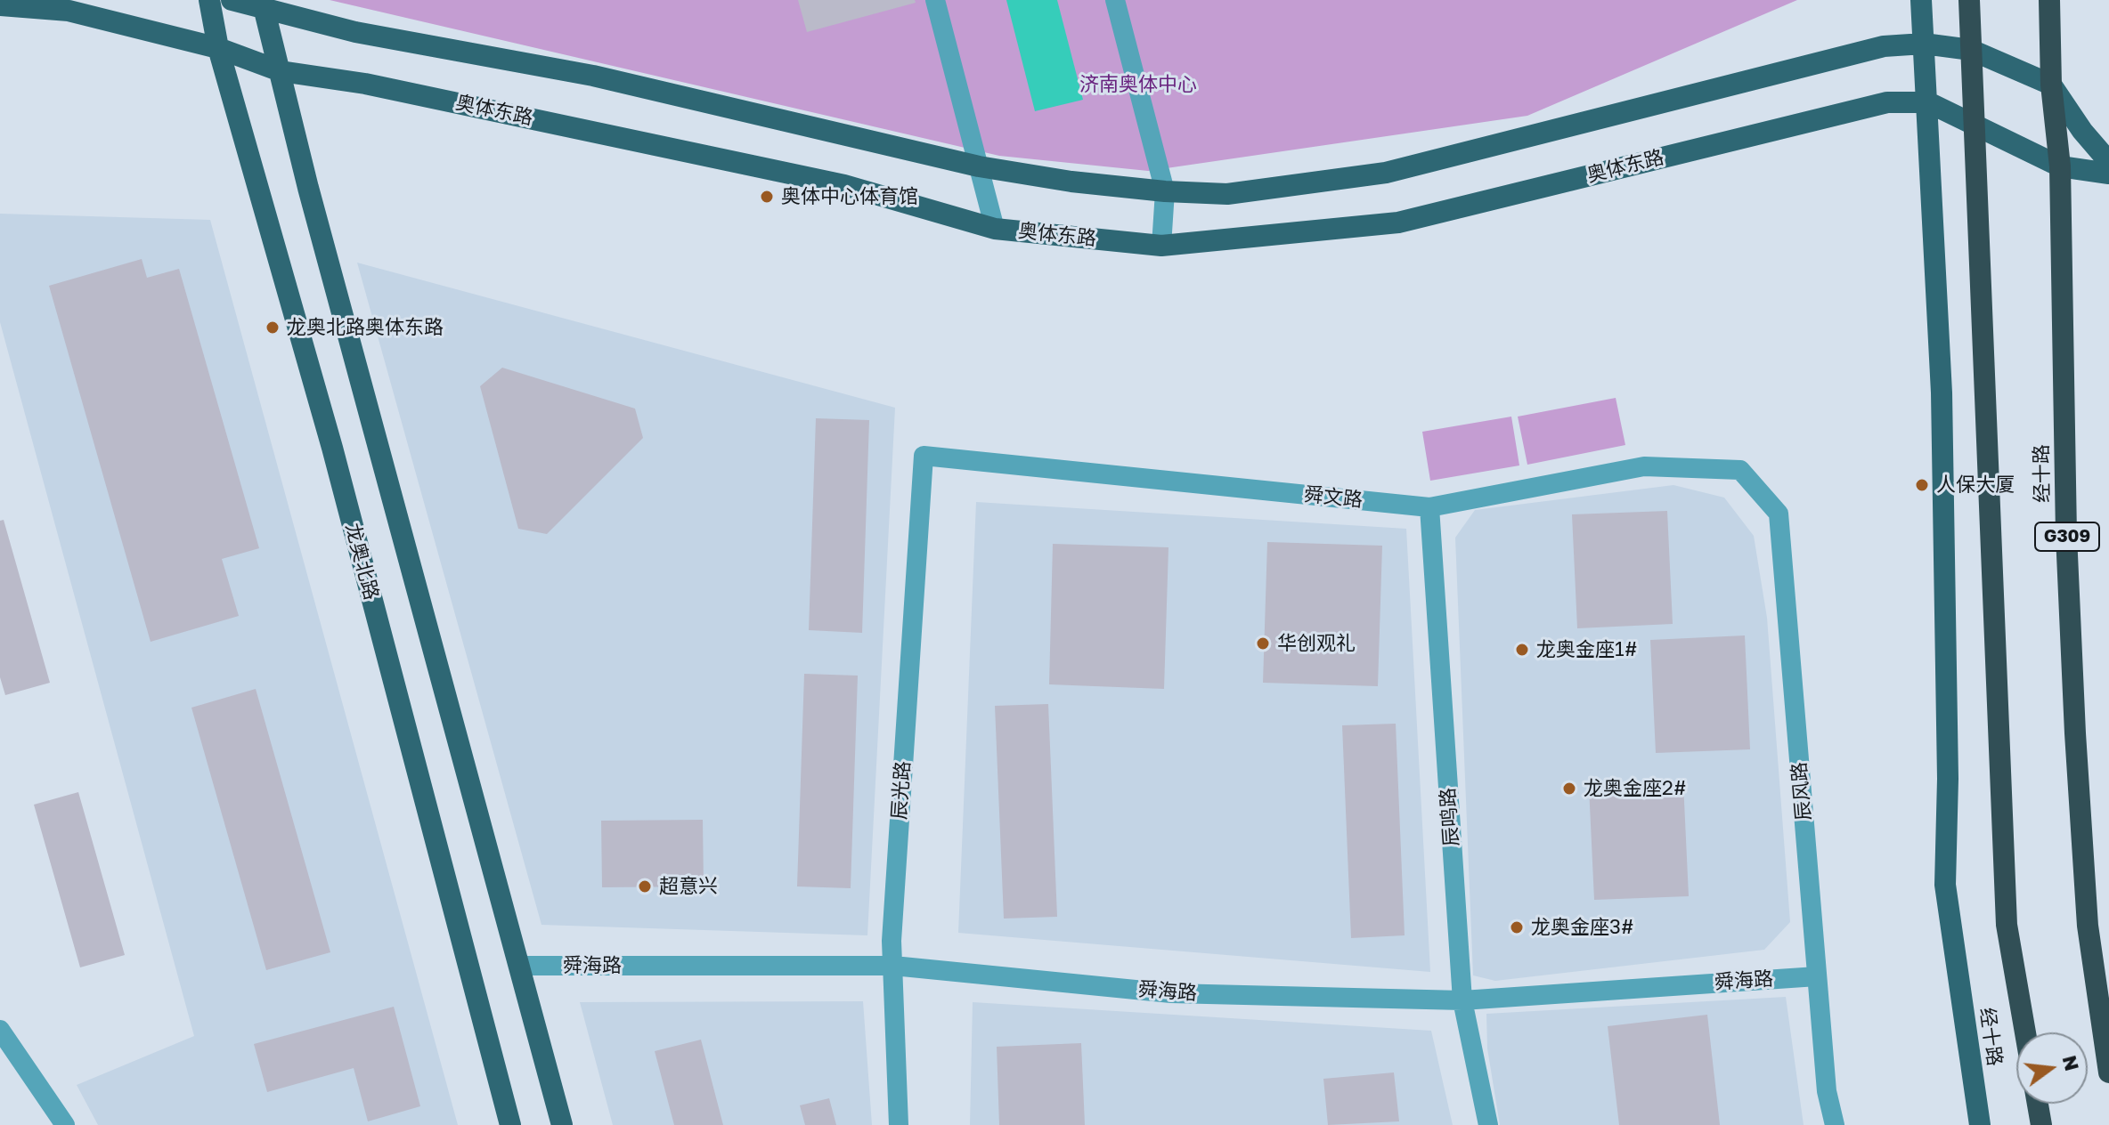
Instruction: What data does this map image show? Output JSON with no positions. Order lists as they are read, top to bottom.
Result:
{
  "streets": {
    "highway": ["经十路", "G309"],
    "main road": ["奥体东路", "龙奥北路"],
    "street": [
      "舜文路",
      "辰光路",
      "辰风路",
      "辰鸣路",
      "舜海路"
    ]
  },
  "crossings": [
    ["奥体东路", "经十路"],
    ["奥体东路", "龙奥北路"],
    ["舜文路", "辰光路"],
    ["舜文路", "辰风路"],
    ["舜文路", "辰鸣路"],
    ["辰光路", "舜海路"],
    ["辰风路", "舜海路"],
    ["辰鸣路", "舜海路"]
  ],
  "parks": ["济南奥体中心"],
  "places": [
    "奥体中心体育馆",
    "龙奥北路奥体东路",
    "人保大厦",
    "华创观礼",
    "龙奥金座1#",
    "龙奥金座2#",
    "超意兴",
    "龙奥金座3#"
  ],
  "north": "right"
}
